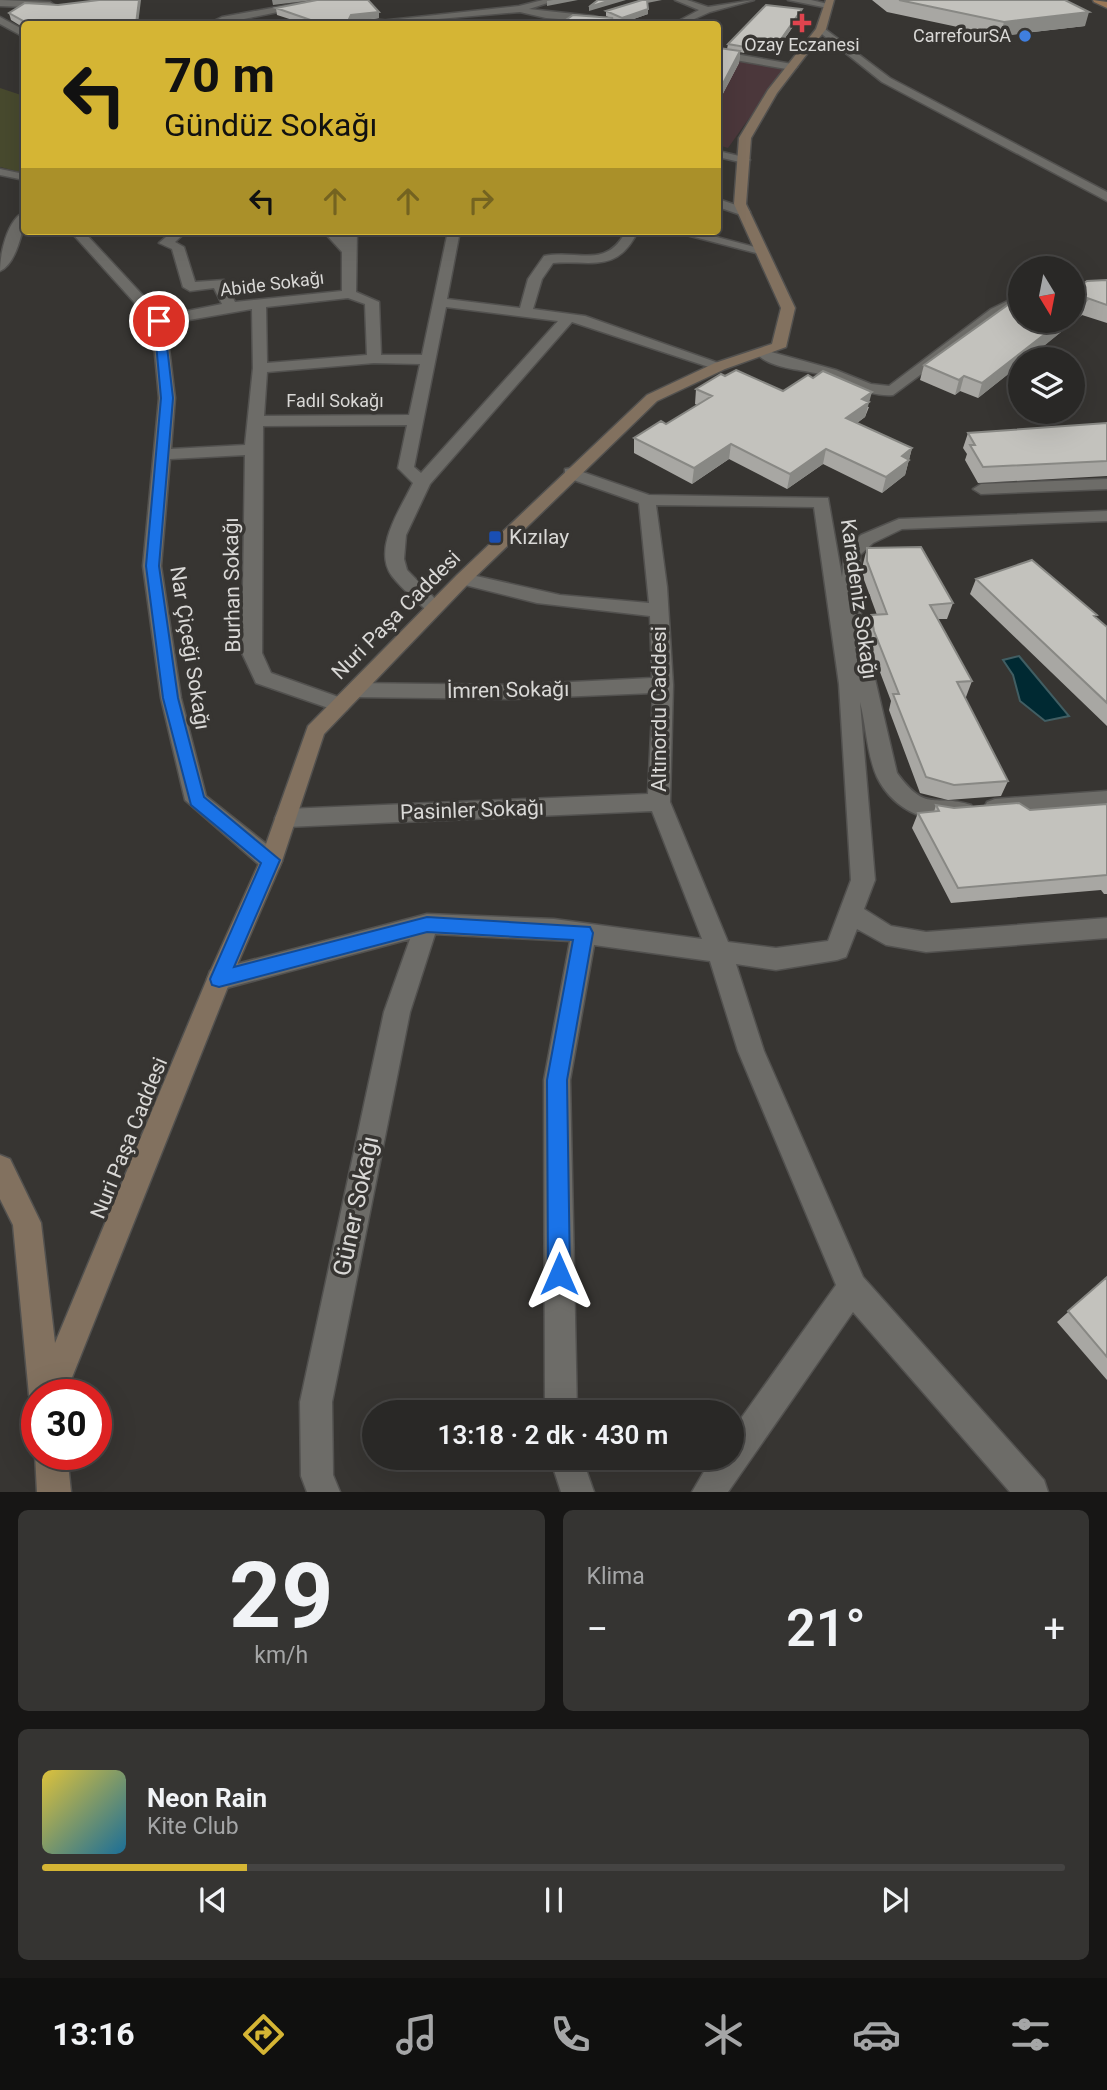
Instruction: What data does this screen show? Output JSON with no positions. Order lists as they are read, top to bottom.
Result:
{
  "streets": {
    "street": [
      "Abide Sokağı",
      "Fadıl Sokağı",
      "Burhan Sokağı",
      "Karadeniz Sokağı",
      "Nuri Paşa Caddesi",
      "Nar Çiçeği Sokağı",
      "İmren Sokağı",
      "Altınordu Caddesi",
      "Pasinler Sokağı",
      "Güner Sokağı"
    ]
  },
  "crossings": [
    ["Abide Sokağı", "Burhan Sokağı"],
    ["Abide Sokağı", "Nar Çiçeği Sokağı"],
    ["Fadıl Sokağı", "Burhan Sokağı"],
    ["Burhan Sokağı", "Nuri Paşa Caddesi"],
    ["Burhan Sokağı", "İmren Sokağı"],
    ["Karadeniz Sokağı", "Nuri Paşa Caddesi"],
    ["Karadeniz Sokağı", "Altınordu Caddesi"],
    ["Nuri Paşa Caddesi", "Nar Çiçeği Sokağı"],
    ["Nuri Paşa Caddesi", "İmren Sokağı"],
    ["Nuri Paşa Caddesi", "Pasinler Sokağı"],
    ["İmren Sokağı", "Altınordu Caddesi"],
    ["Altınordu Caddesi", "Pasinler Sokağı"]
  ],
  "places": {
    "health": ["Ozay Eczanesi"],
    "other": ["CarrefourSA"],
    "transit": ["Kızılay"]
  },
  "north": "bottom",
  "page": {
    "turn": ["70 m", "Gündüz Sokağı"],
    "limit": "30",
    "trip": "13:18 · 2 dk · 430 m",
    "tile": [
      ["29", "km/h"],
      "Klima"
    ],
    "heat": ["−", "21°", "+"],
    "song": ["Neon Rain", "Kite Club"],
    "tabs": "13:16"
  }
}
